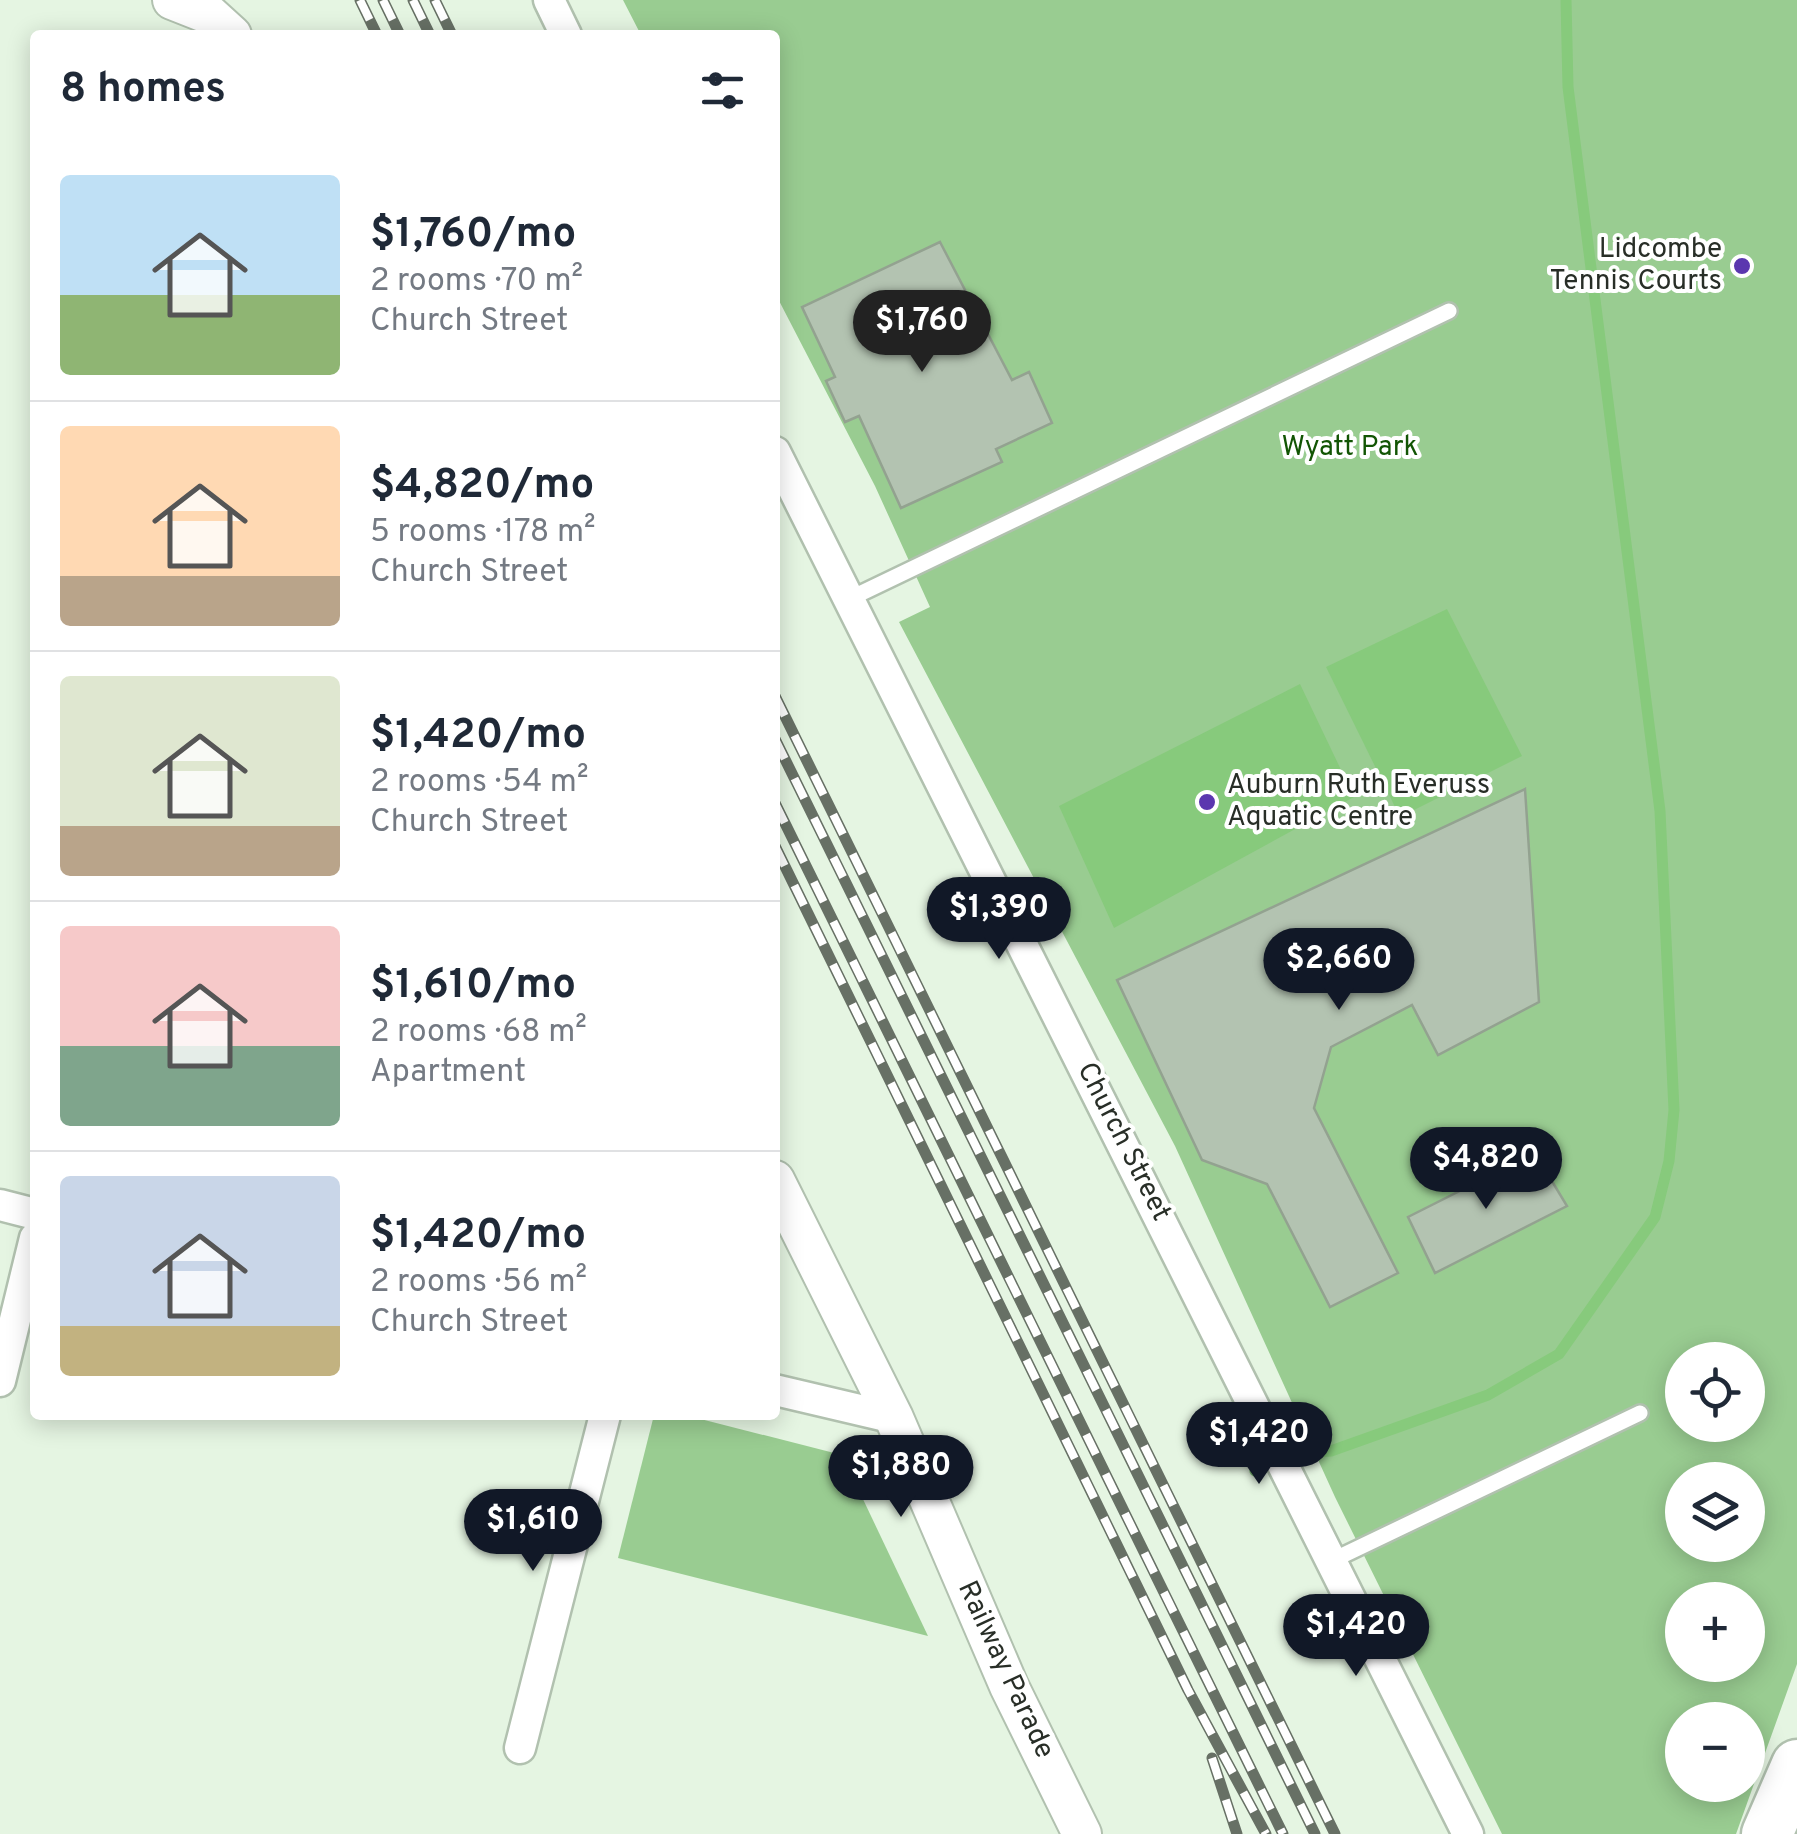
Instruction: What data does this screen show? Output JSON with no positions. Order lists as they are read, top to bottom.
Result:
{
  "streets": {
    "street": ["Church Street", "Railway Parade"]
  },
  "parks": ["Wyatt Park"],
  "places": ["Lidcombe Tennis Courts", "Auburn Ruth Everuss Aquatic Centre"],
  "page": {
    "heading": "8 homes",
    "list": [
      {
        "name": "$1,760/mo",
        "note": "2 rooms · 70 m² · Church Street"
      },
      {
        "name": "$4,820/mo",
        "note": "5 rooms · 178 m² · Church Street"
      },
      {
        "name": "$1,420/mo",
        "note": "2 rooms · 54 m² · Church Street"
      },
      {
        "name": "$1,610/mo",
        "note": "2 rooms · 68 m² · Apartment"
      },
      {
        "name": "$1,420/mo",
        "note": "2 rooms · 56 m² · Church Street"
      }
    ],
    "price": [
      "$1,760",
      "$1,390",
      "$2,660",
      "$4,820",
      "$1,420",
      "$1,880",
      "$1,610",
      "$1,420"
    ],
    "map_buttons": ["+", "−"]
  }
}
